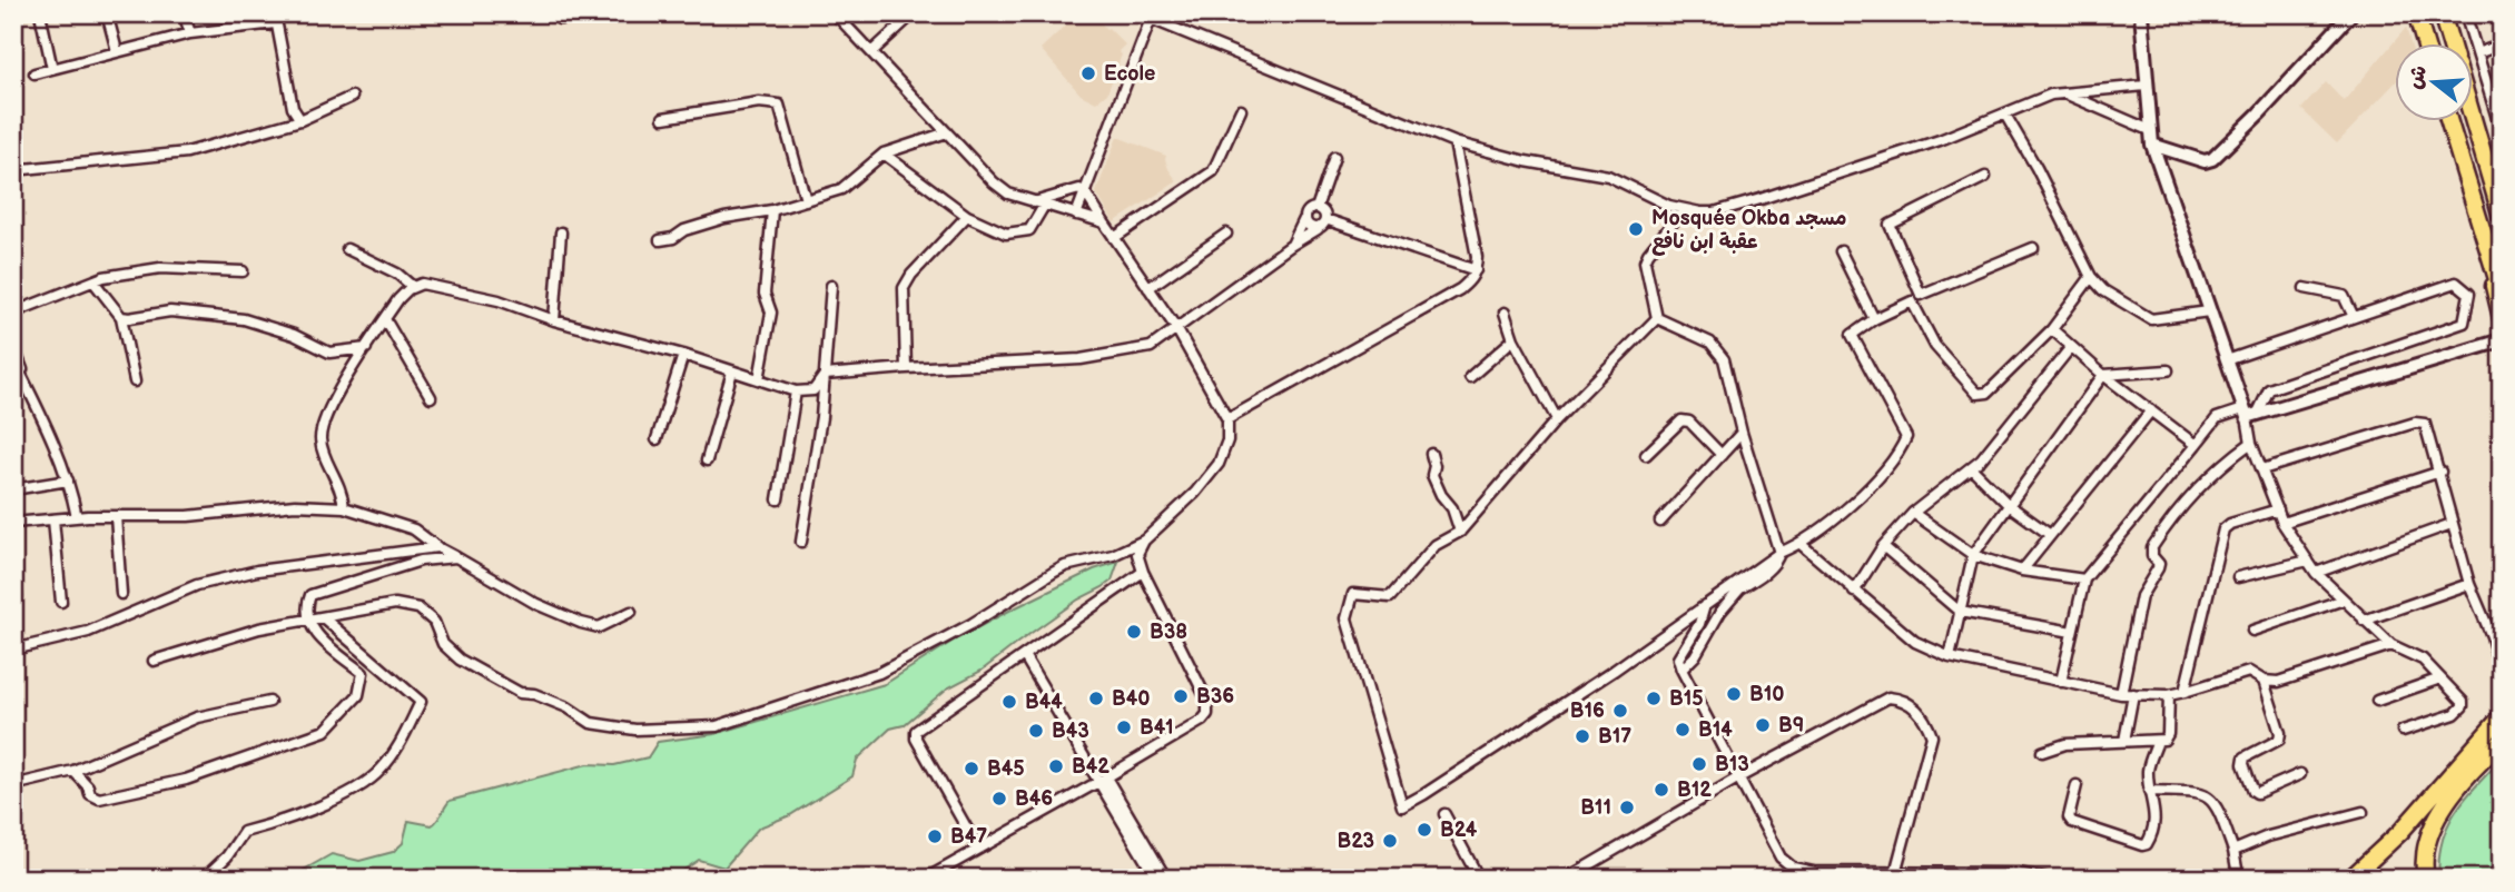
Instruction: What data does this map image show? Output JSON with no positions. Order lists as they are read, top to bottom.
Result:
{
  "places": [
    "Ecole",
    "Mosquée Okba مسجد عقبة ابن نافع",
    "B38",
    "B10",
    "B36",
    "B40",
    "B15",
    "B44",
    "B16",
    "B9",
    "B41",
    "B14",
    "B43",
    "B17",
    "B13",
    "B42",
    "B45",
    "B12",
    "B46",
    "B11",
    "B24",
    "B47",
    "B23"
  ],
  "north": "left"
}
